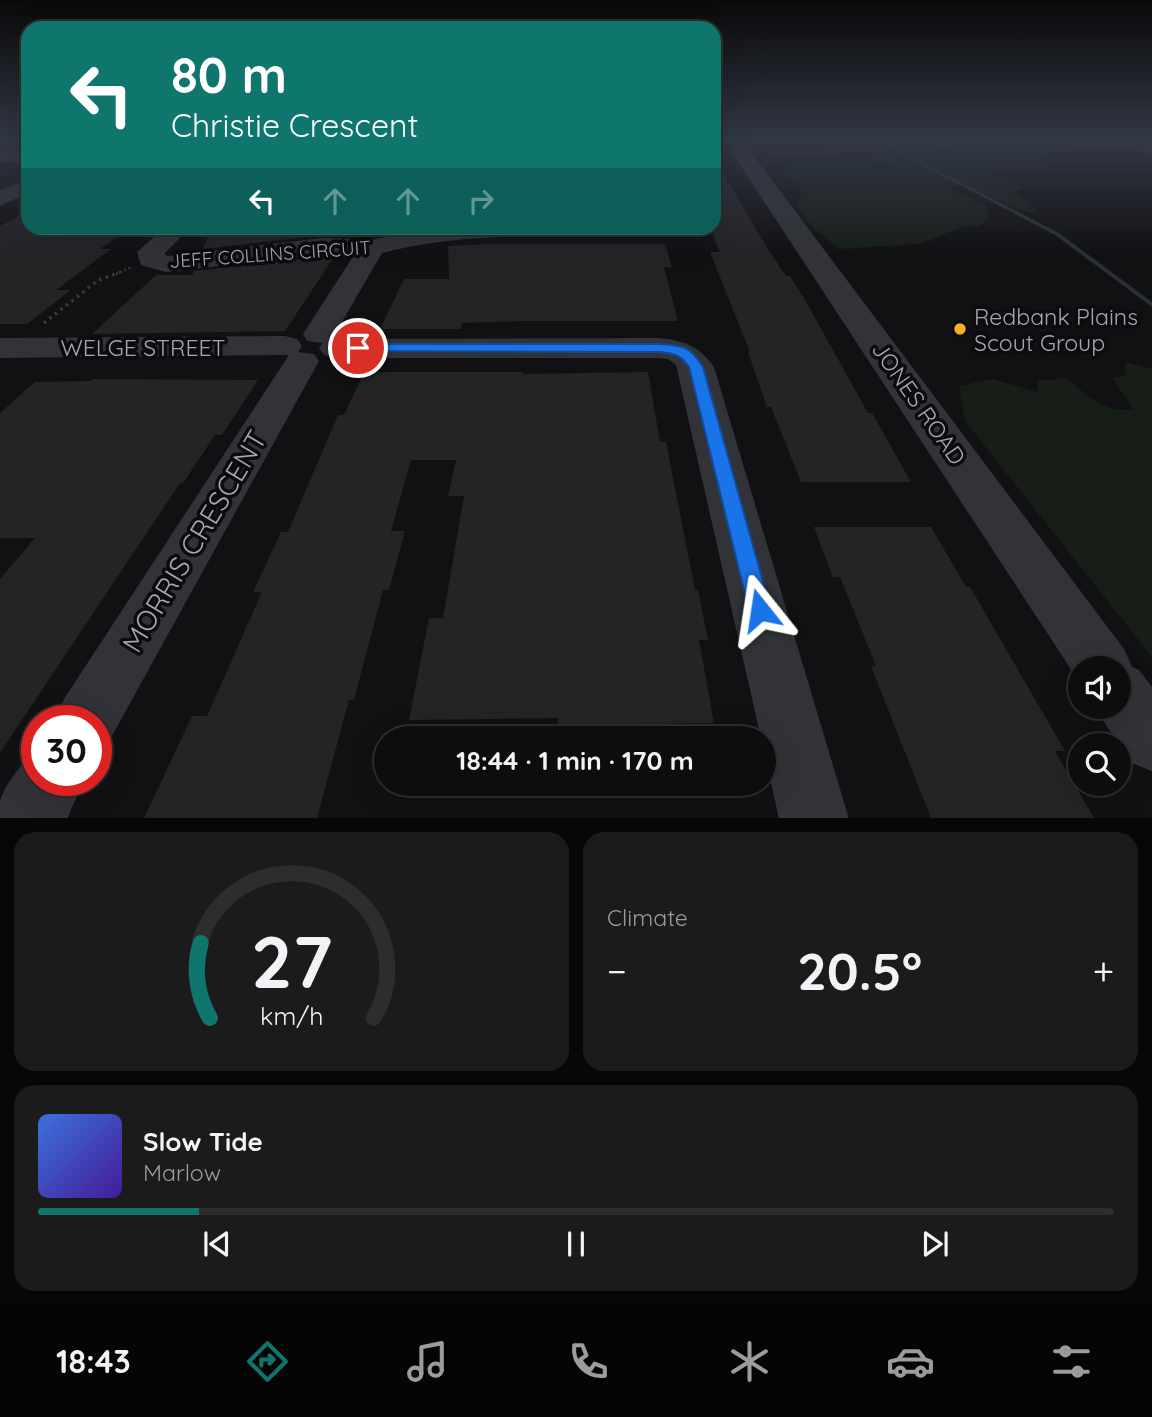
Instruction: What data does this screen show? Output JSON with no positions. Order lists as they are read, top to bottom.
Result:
{
  "streets": {
    "street": [
      "JEFF COLLINS CIRCUIT",
      "WELGE STREET",
      "JONES ROAD",
      "MORRIS CRESCENT"
    ]
  },
  "crossings": [
    ["JEFF COLLINS CIRCUIT", "MORRIS CRESCENT"],
    ["WELGE STREET", "MORRIS CRESCENT"]
  ],
  "places": ["Redbank Plains Scout Group"],
  "page": {
    "turn": ["80 m", "Christie Crescent"],
    "limit": "30",
    "trip": "18:44 · 1 min · 170 m",
    "tile": "Climate",
    "heat": ["−", "20.5°", "+"],
    "song": ["Slow Tide", "Marlow"],
    "tabs": "18:43",
    "gauge": ["27", "km/h"]
  }
}
